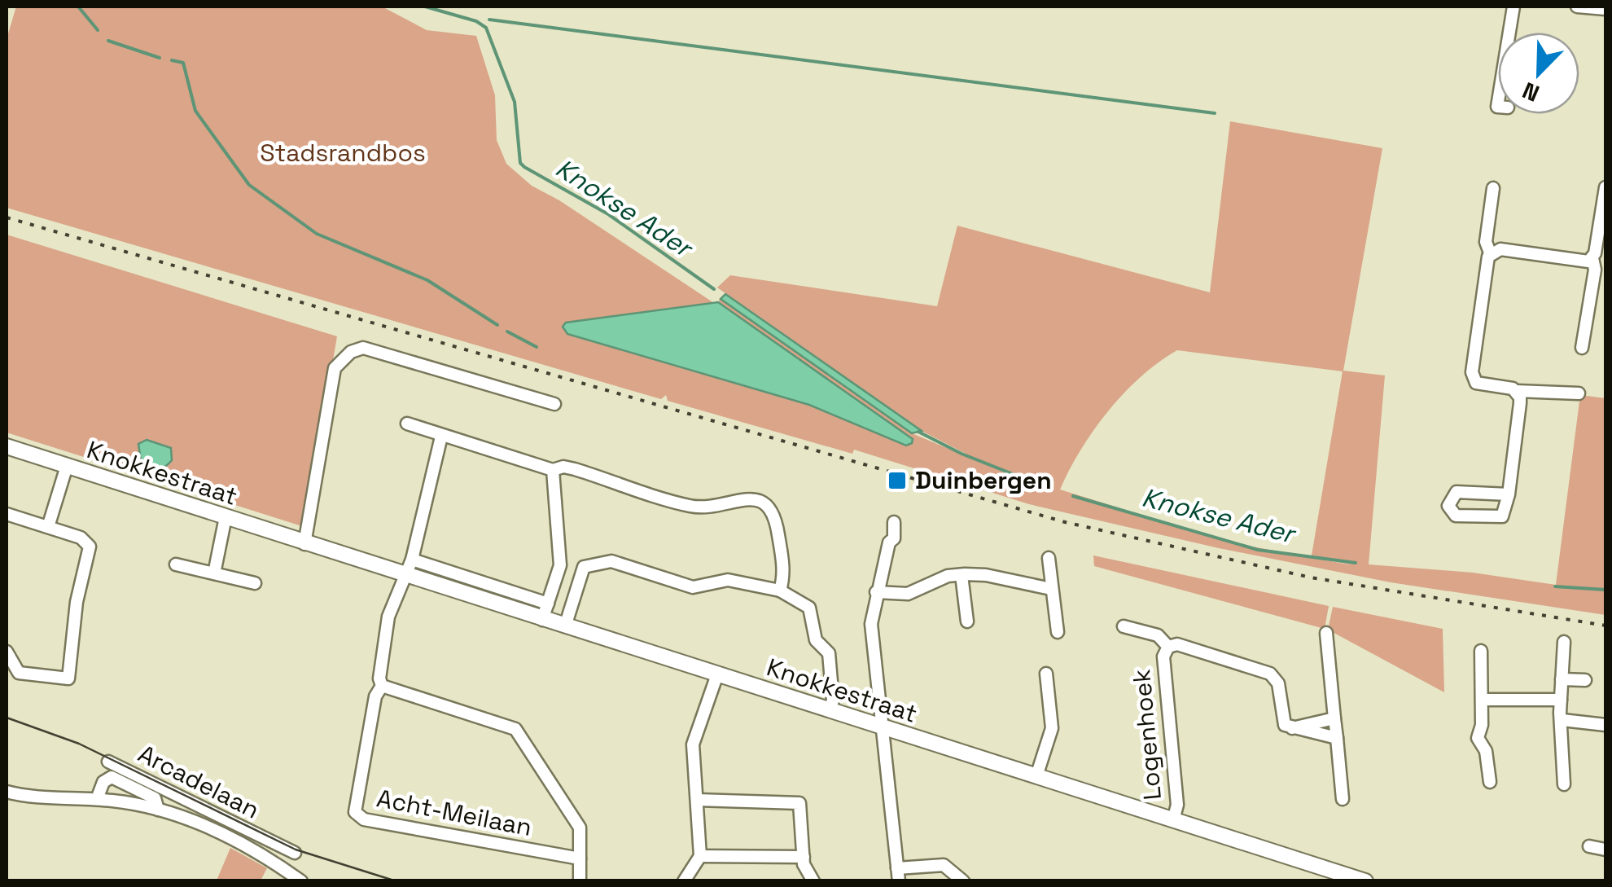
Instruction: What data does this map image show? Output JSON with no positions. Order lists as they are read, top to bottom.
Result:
{
  "streets": {
    "street": [
      "Knokkestraat",
      "Logenhoek",
      "Arcadelaan",
      "Acht-Meilaan"
    ]
  },
  "crossings": [
    ["Knokkestraat", "Logenhoek"],
    ["Knokkestraat", "Acht-Meilaan"]
  ],
  "water": ["Knokse Ader"],
  "parks": ["Stadsrandbos"],
  "places": {
    "transit": ["Duinbergen"]
  },
  "north": "bottom left"
}
